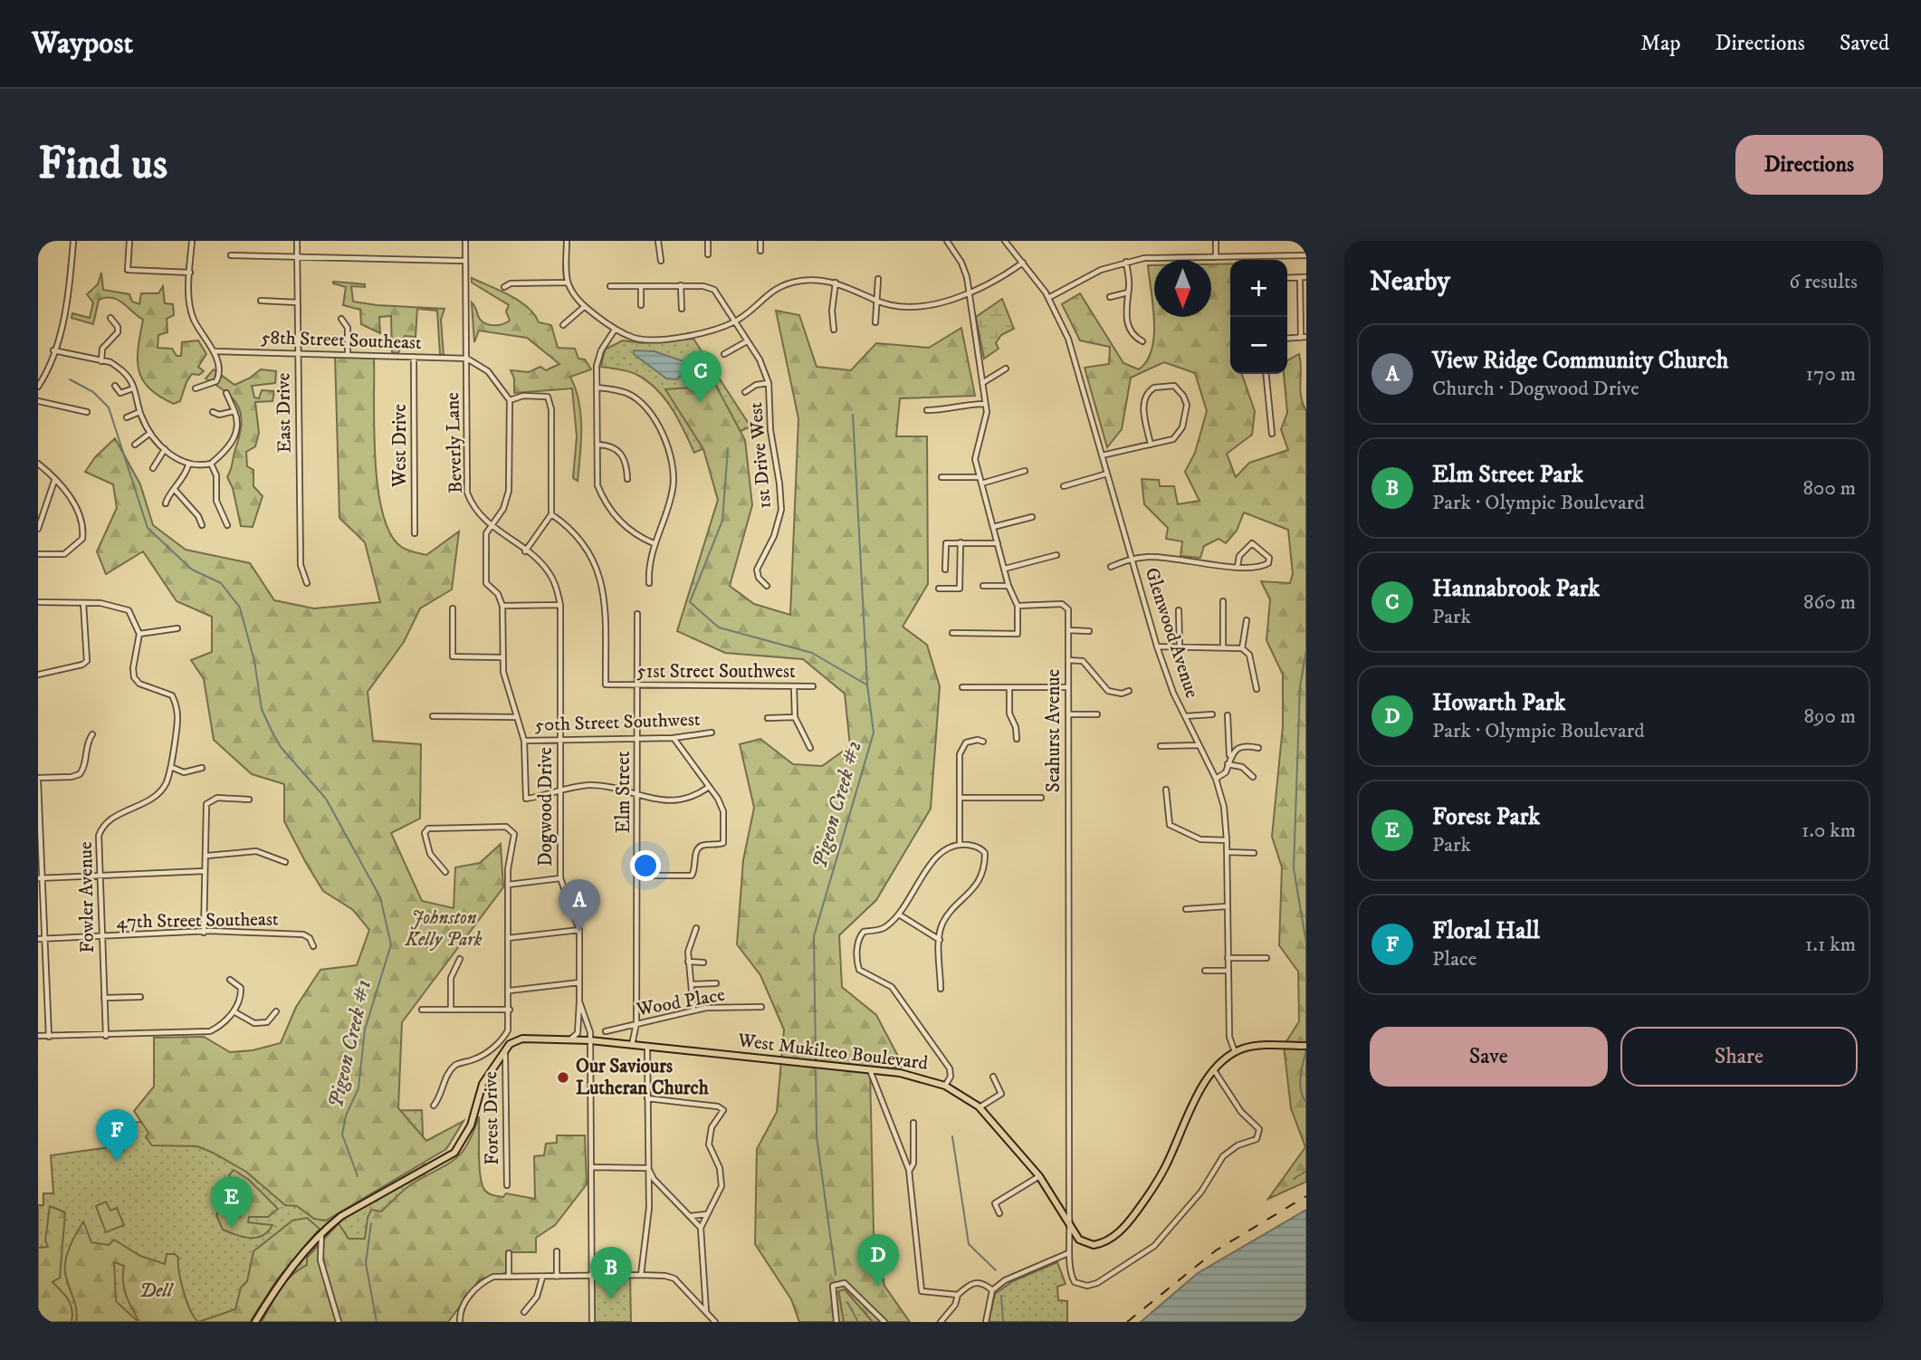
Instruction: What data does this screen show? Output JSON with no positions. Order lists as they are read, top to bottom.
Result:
{
  "streets": {
    "main road": ["West Mukilteo Boulevard"],
    "street": [
      "58th Street Southeast",
      "East Drive",
      "Beverly Lane",
      "West Drive",
      "1st Drive West",
      "Glenwood Avenue",
      "51st Street Southwest",
      "50th Street Southwest",
      "Seahurst Avenue",
      "Elm Street",
      "Dogwood Drive",
      "Fowler Avenue",
      "47th Street Southeast",
      "Wood Place",
      "Forest Drive"
    ]
  },
  "crossings": [
    ["58th Street Southeast", "East Drive"],
    ["58th Street Southeast", "Beverly Lane"],
    ["58th Street Southeast", "West Drive"],
    ["Beverly Lane", "Dogwood Drive"],
    ["Glenwood Avenue", "West Mukilteo Boulevard"],
    ["51st Street Southwest", "Elm Street"],
    ["50th Street Southwest", "Elm Street"],
    ["50th Street Southwest", "Dogwood Drive"],
    ["Seahurst Avenue", "West Mukilteo Boulevard"],
    ["Elm Street", "Wood Place"],
    ["Elm Street", "West Mukilteo Boulevard"],
    ["Dogwood Drive", "West Mukilteo Boulevard"],
    ["Fowler Avenue", "47th Street Southeast"],
    ["West Mukilteo Boulevard", "Forest Drive"]
  ],
  "water": ["Pigeon Creek #2", "Pigeon Creek #1"],
  "parks": ["Johnston Kelly Park", "Dell"],
  "places": ["Our Saviours Lutheran Church"],
  "north": "bottom",
  "page": {
    "header": "Waypost",
    "nav": ["Map", "Directions", "Saved"],
    "buttons": [
      "Directions",
      ["Save", "Share"]
    ],
    "title": "Find us",
    "heading": ["Nearby", "6 results"],
    "map_buttons": ["+", "−"],
    "list": [
      {
        "mark": "A",
        "name": "View Ridge Community Church",
        "note": "Church · Dogwood Drive",
        "value": "170 m"
      },
      {
        "mark": "B",
        "name": "Elm Street Park",
        "note": "Park · Olympic Boulevard",
        "value": "800 m"
      },
      {
        "mark": "C",
        "name": "Hannabrook Park",
        "note": "Park",
        "value": "860 m"
      },
      {
        "mark": "D",
        "name": "Howarth Park",
        "note": "Park · Olympic Boulevard",
        "value": "890 m"
      },
      {
        "mark": "E",
        "name": "Forest Park",
        "note": "Park",
        "value": "1.0 km"
      },
      {
        "mark": "F",
        "name": "Floral Hall",
        "note": "Place",
        "value": "1.1 km"
      }
    ],
    "pins": [
      "C",
      "A",
      "F",
      "E",
      "D",
      "B"
    ]
  }
}
